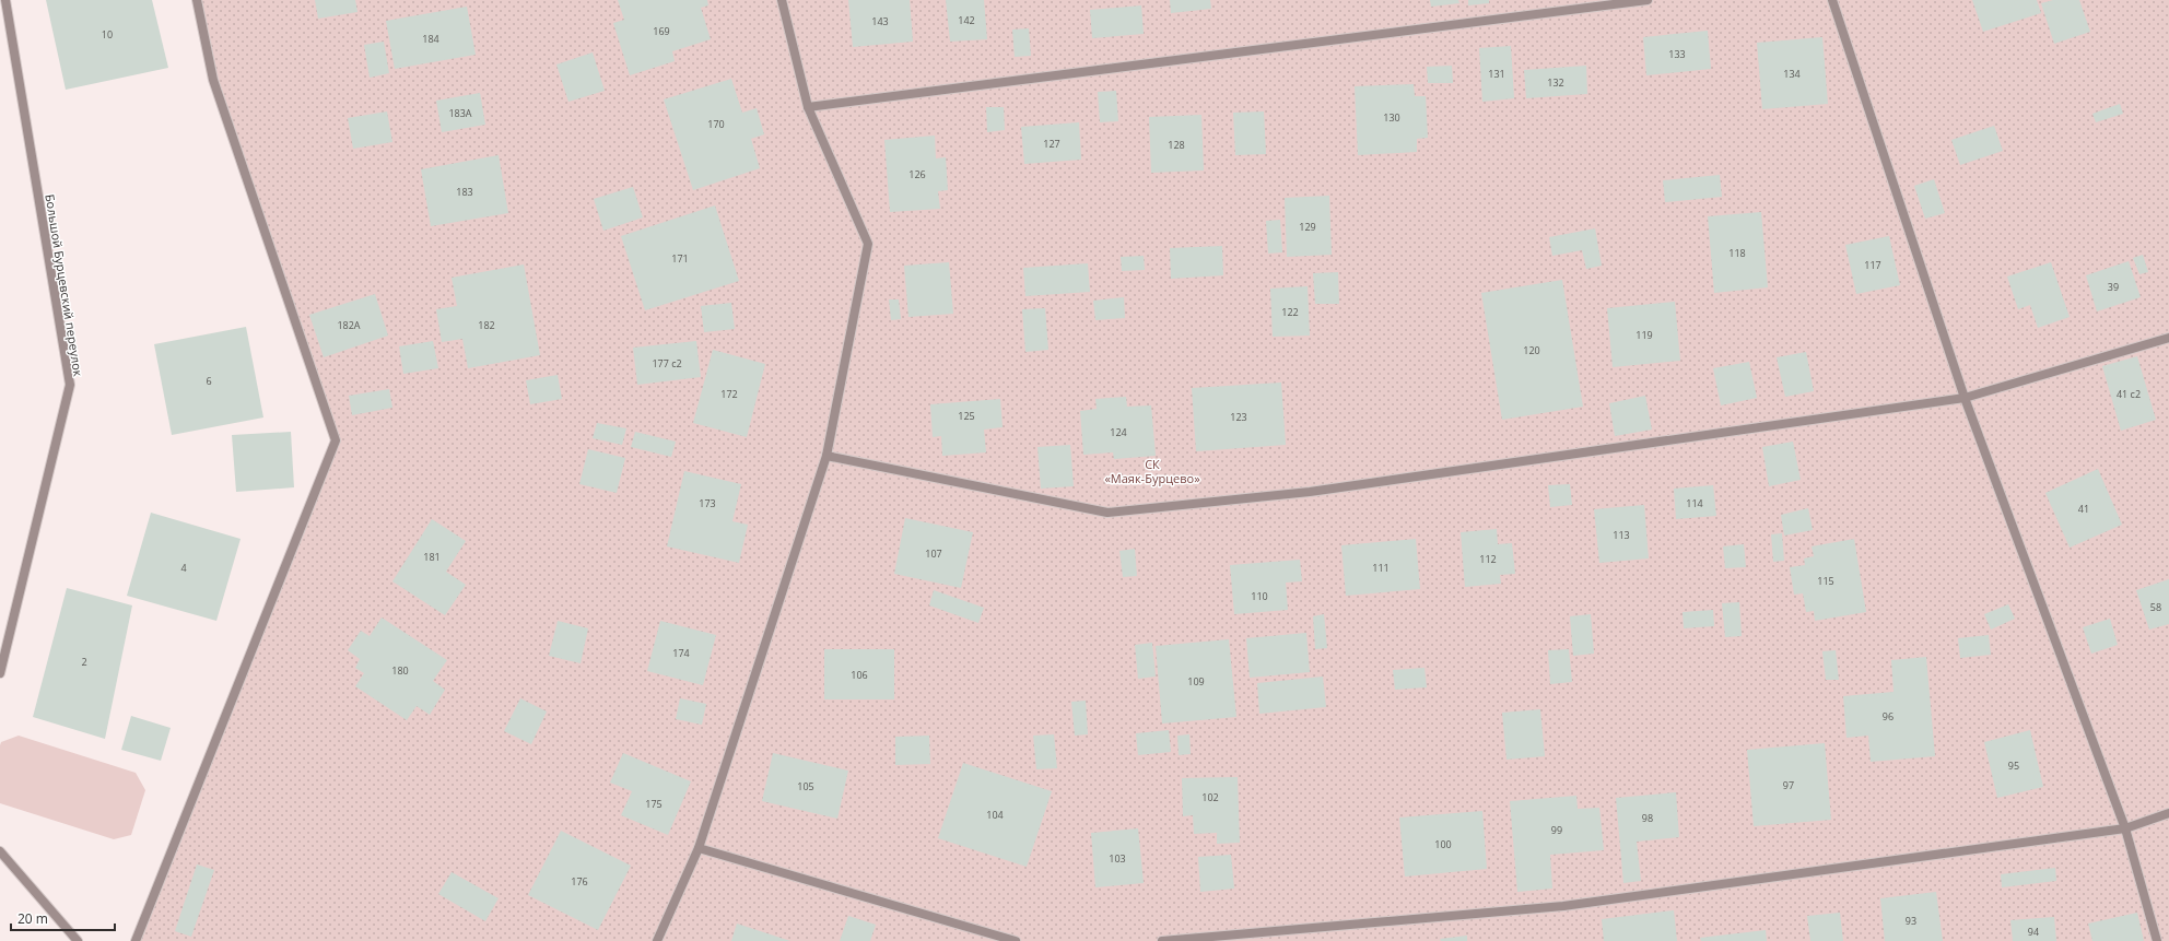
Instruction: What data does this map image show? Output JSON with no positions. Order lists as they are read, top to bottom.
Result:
{
  "streets": {
    "street": ["Большой Бурцевский переулок"]
  },
  "parks": ["СК «Маяк-Бурцево»"],
  "house_numbers": [
    "142",
    "143",
    "169",
    "10",
    "184",
    "133",
    "131",
    "134",
    "132",
    "183А",
    "130",
    "170",
    "127",
    "128",
    "126",
    "183",
    "129",
    "118",
    "171",
    "117",
    "39",
    "122",
    "182А",
    "182",
    "119",
    "120",
    "177 с2",
    "6",
    "172",
    "41 с2",
    "125",
    "123",
    "124",
    "173",
    "114",
    "41",
    "113",
    "107",
    "181",
    "112",
    "4",
    "111",
    "115",
    "110",
    "58",
    "174",
    "2",
    "180",
    "106",
    "109",
    "96",
    "95",
    "97",
    "105",
    "102",
    "175",
    "104",
    "98",
    "99",
    "100",
    "103",
    "176",
    "93",
    "94"
  ],
  "scale_bar": "20 m"
}
